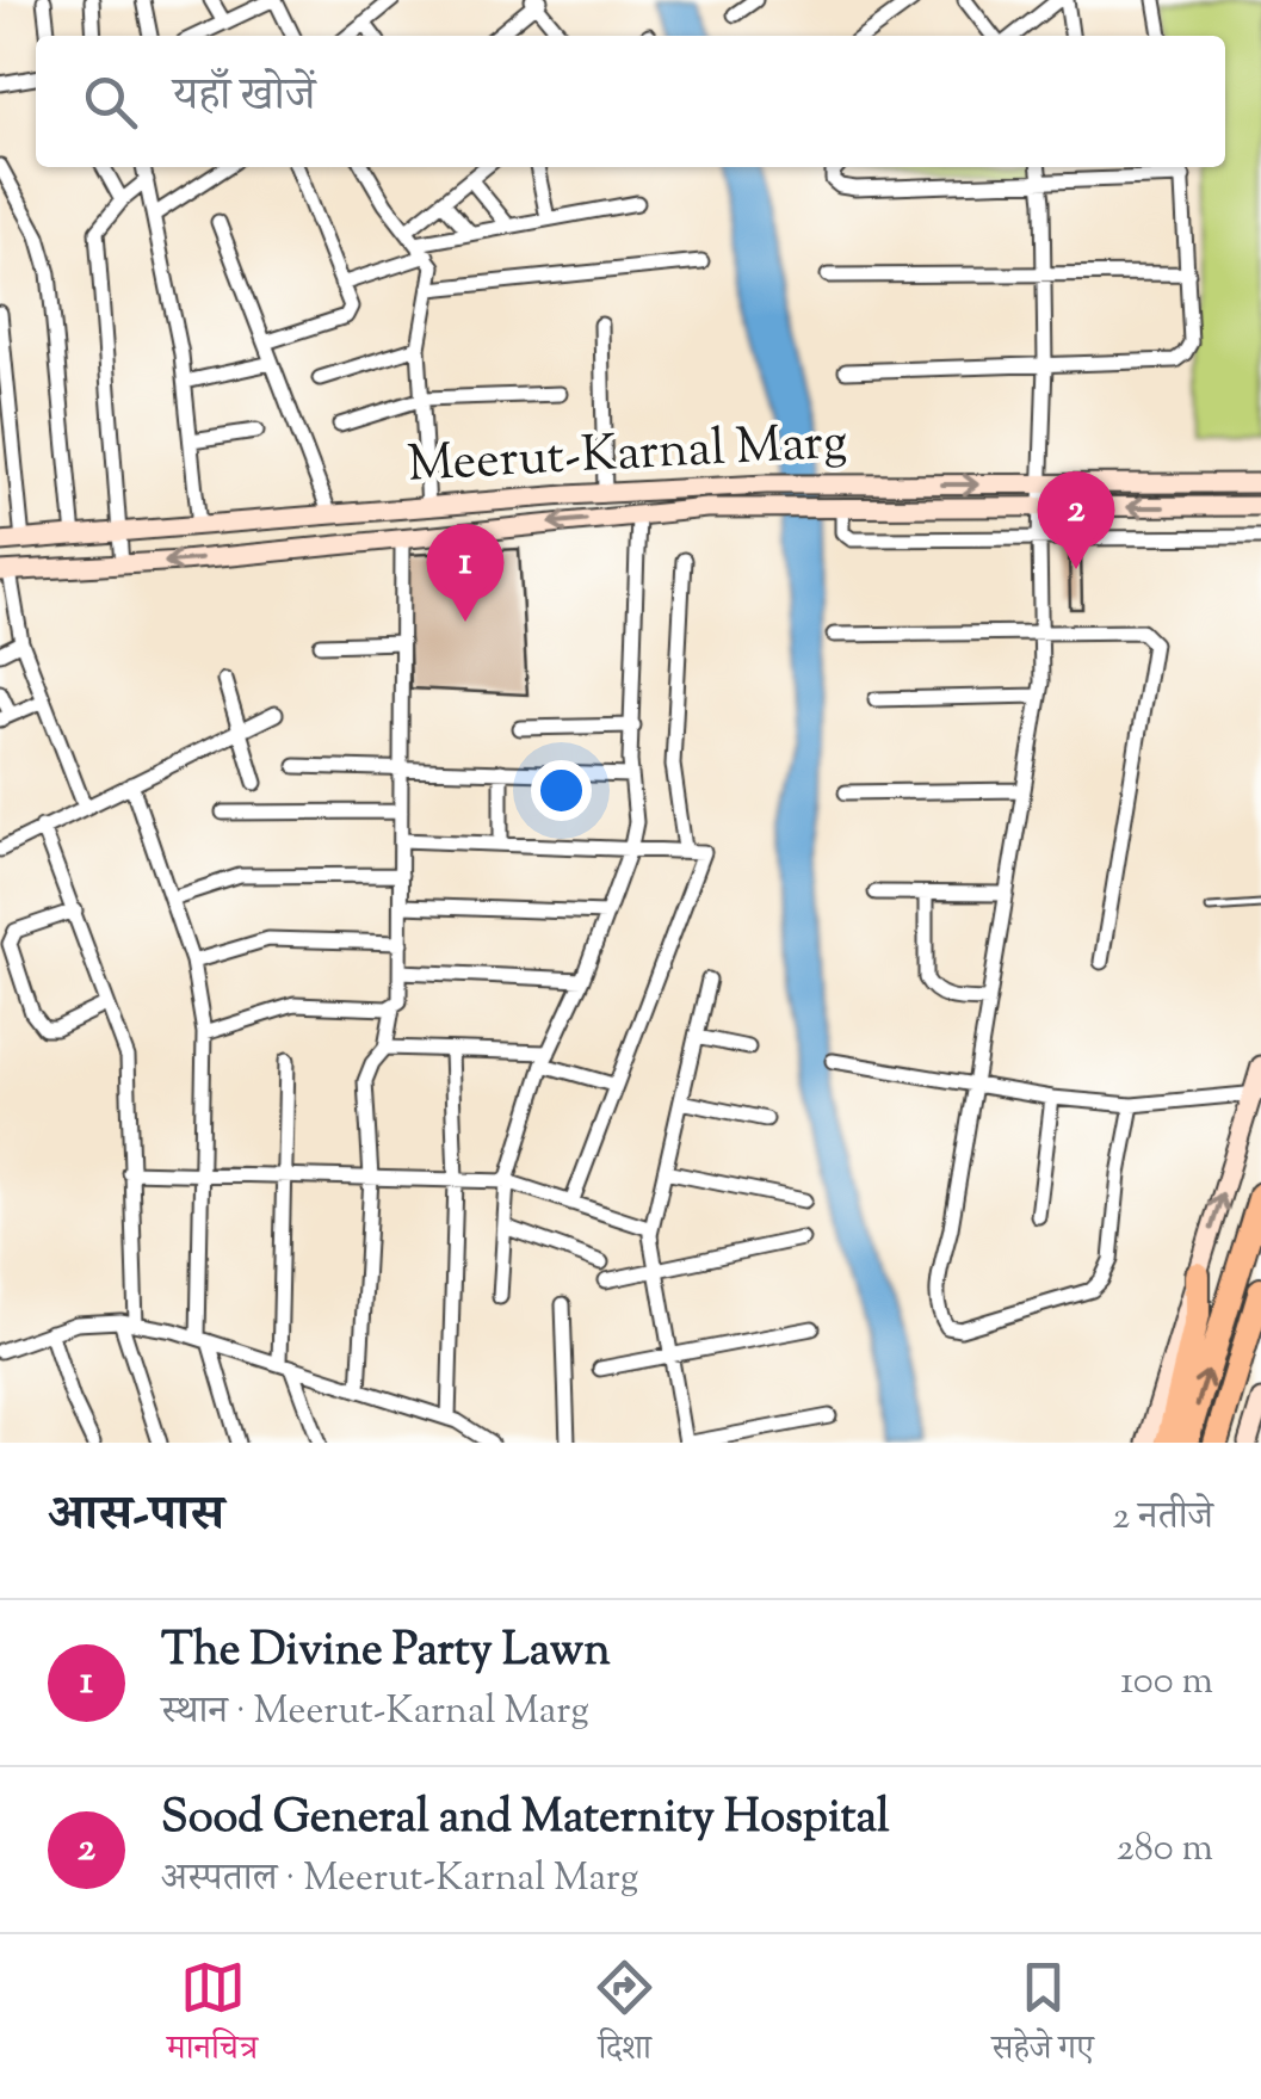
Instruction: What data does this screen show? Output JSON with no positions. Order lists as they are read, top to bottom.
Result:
{
  "streets": {
    "street": ["Meerut-Karnal Marg"]
  },
  "page": {
    "search": "यहाँ खोजें",
    "pins": ["2", "1"],
    "heading": ["आस-पास", "2 नतीजे"],
    "list": [
      {
        "mark": "1",
        "name": "The Divine Party Lawn",
        "note": "स्थान · Meerut-Karnal Marg",
        "value": "100 m"
      },
      {
        "mark": "2",
        "name": "Sood General and Maternity Hospital",
        "note": "अस्पताल · Meerut-Karnal Marg",
        "value": "280 m"
      }
    ],
    "nav": ["मानचित्र", "दिशा", "सहेजे गए"]
  }
}
